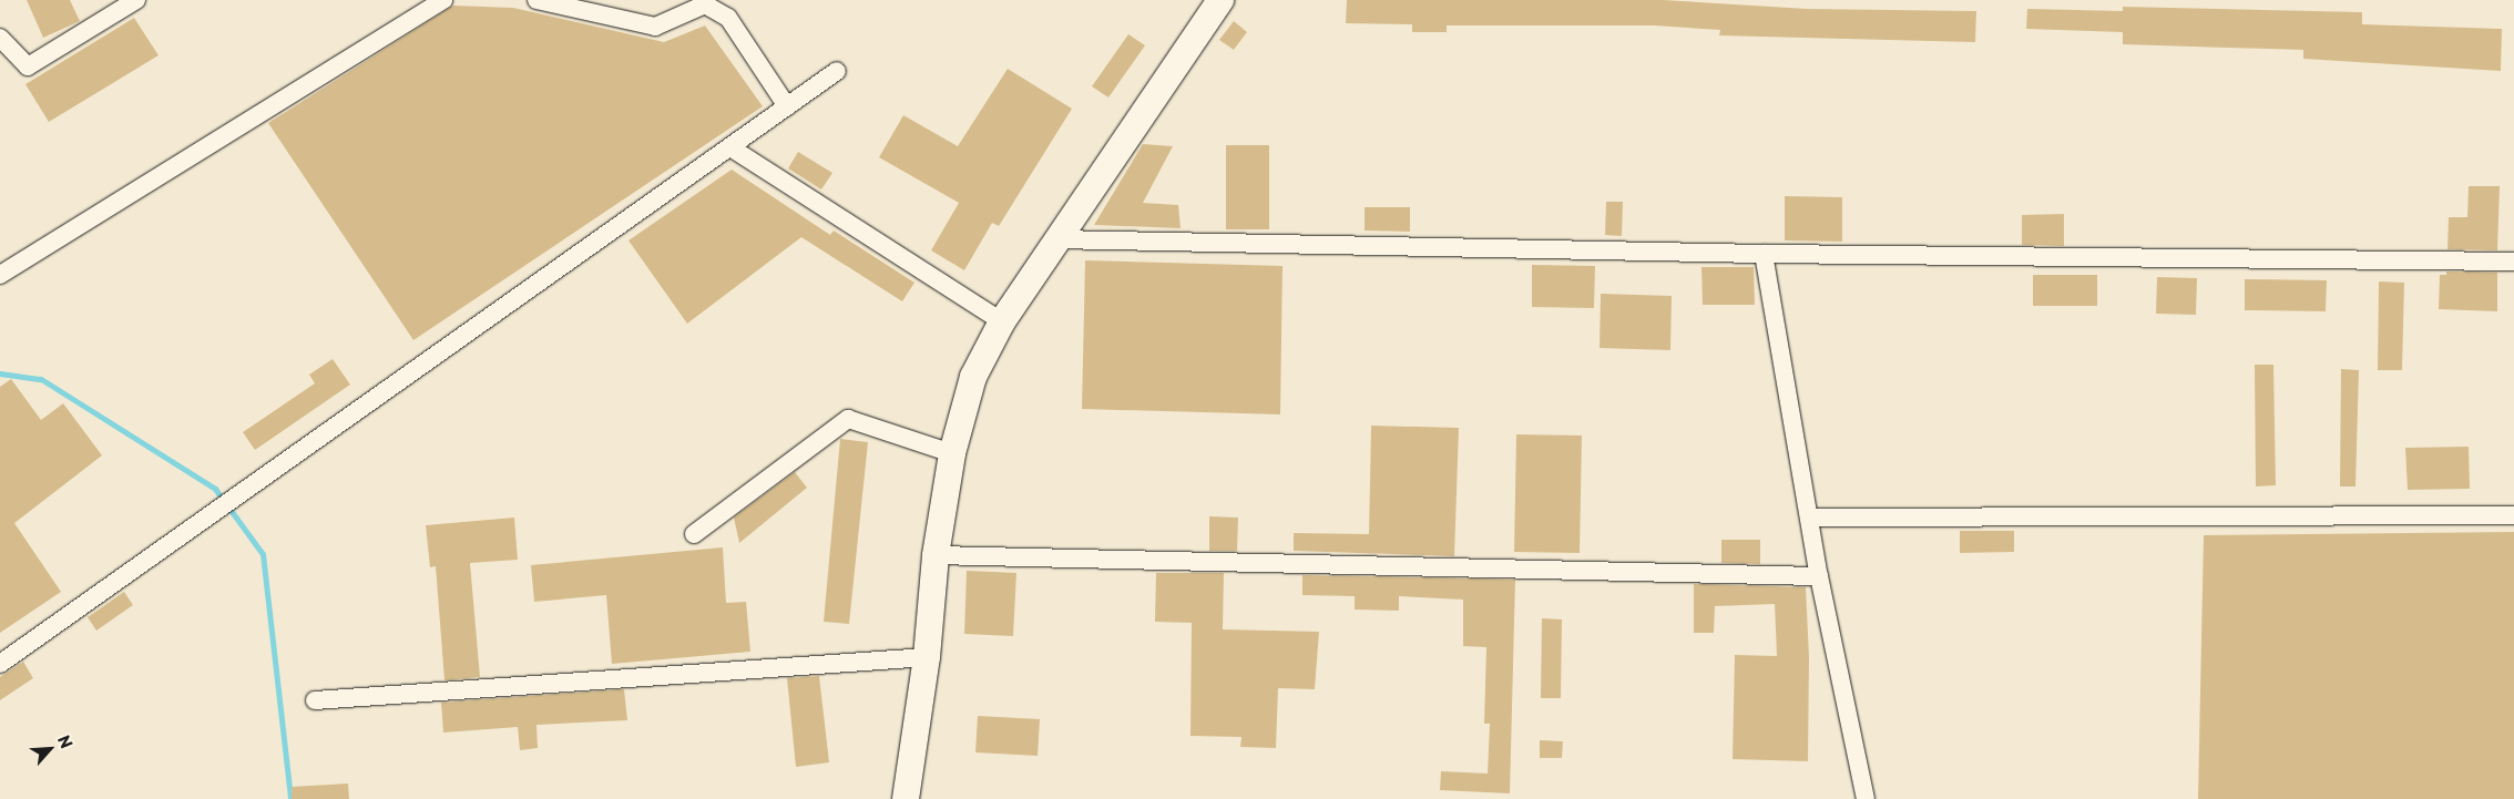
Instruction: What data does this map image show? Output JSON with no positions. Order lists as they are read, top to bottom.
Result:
{
  "north": "top right"
}
